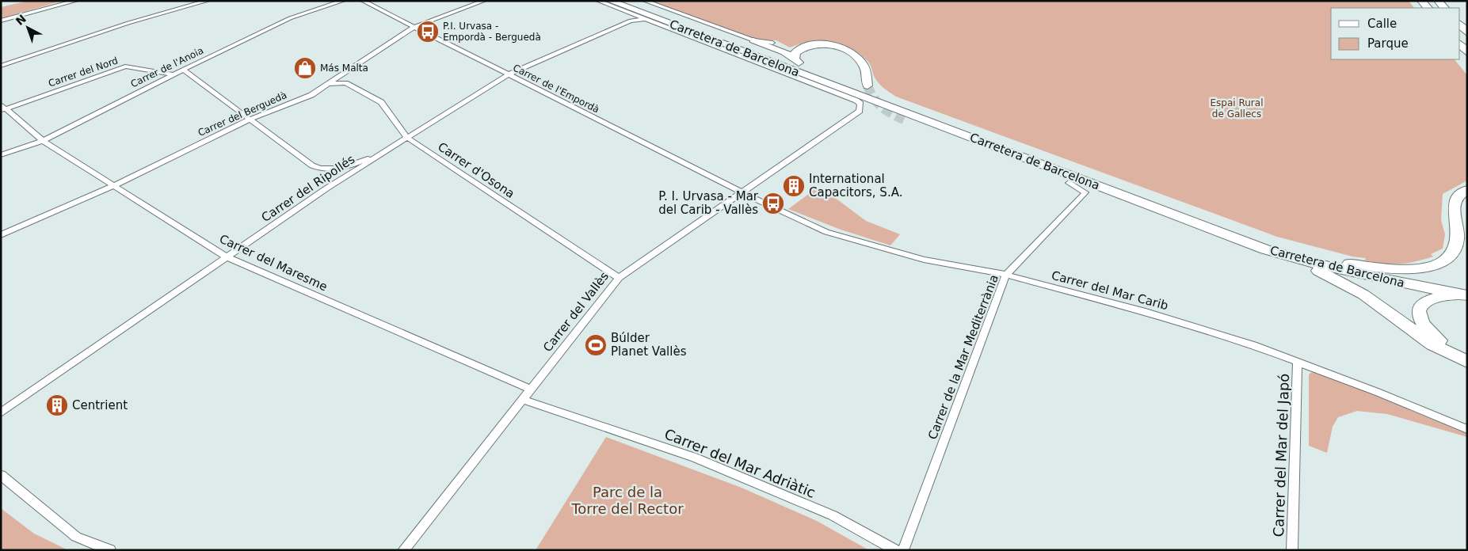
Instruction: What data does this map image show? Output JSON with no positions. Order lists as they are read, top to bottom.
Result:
{
  "streets": {
    "highway": ["Carretera de Barcelona"],
    "street": [
      "Carrer de l'Anoia",
      "Carrer del Nord",
      "Carrer de l'Empordà",
      "Carrer del Berguedà",
      "Carrer d'Osona",
      "Carrer del Ripollés",
      "Carrer del Maresme",
      "Carrer del Mar Carib",
      "Carrer del Vallès",
      "Carrer de la Mar Mediterrània",
      "Carrer del Mar del Japó",
      "Carrer del Mar Adriàtic"
    ]
  },
  "crossings": [
    ["Carrer de l'Anoia", "Carrer del Nord"],
    ["Carrer de l'Anoia", "Carrer del Maresme"],
    ["Carrer del Nord", "Carrer del Maresme"],
    ["Carrer de l'Empordà", "Carrer del Berguedà"],
    ["Carrer de l'Empordà", "Carrer del Ripollés"],
    ["Carrer de l'Empordà", "Carrer del Mar Carib"],
    ["Carrer de l'Empordà", "Carrer del Vallès"],
    ["Carrer del Berguedà", "Carrer d'Osona"],
    ["Carrer del Berguedà", "Carrer del Maresme"],
    ["Carrer d'Osona", "Carrer del Ripollés"],
    ["Carrer d'Osona", "Carrer del Vallès"],
    ["Carrer del Ripollés", "Carrer del Maresme"],
    ["Carrer del Maresme", "Carrer del Vallès"],
    ["Carrer del Mar Carib", "Carrer del Vallès"],
    ["Carrer del Mar Carib", "Carrer de la Mar Mediterrània"],
    ["Carrer del Mar Carib", "Carrer del Mar del Japó"],
    ["Carrer del Vallès", "Carrer del Mar Adriàtic"]
  ],
  "parks": ["Espai Rural de Gallecs", "Parc de la Torre del Rector"],
  "places": {
    "bus stop": ["P.I. Urvasa - Empordà - Berguedà", "P. I. Urvasa - Mar del Carib - Vallès"],
    "shop": ["Más Malta"],
    "building": ["International Capacitors, S.A.", "Centrient"],
    "sports": ["Búlder Planet Vallès"]
  },
  "legend": ["Calle", "Parque"],
  "north": "top left"
}
